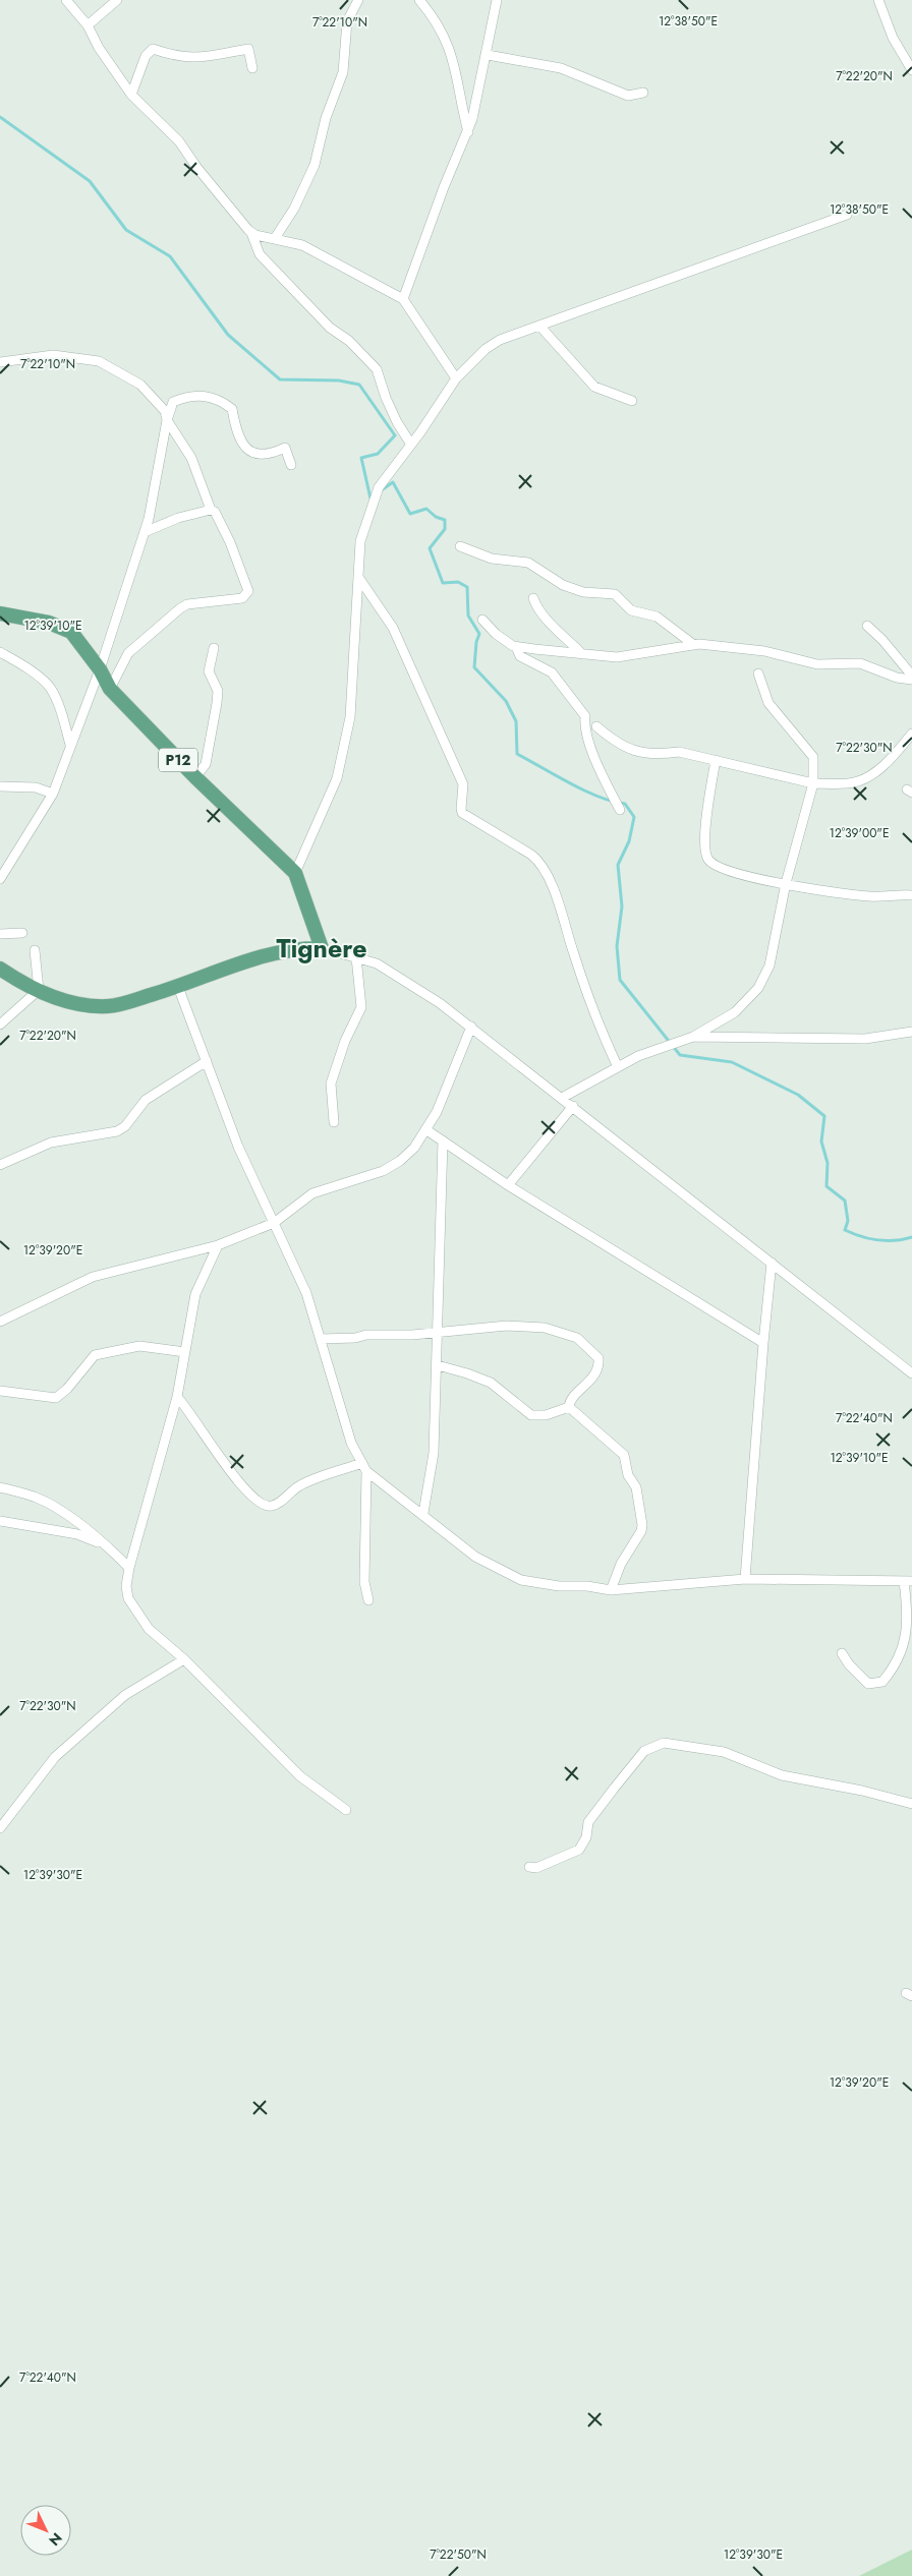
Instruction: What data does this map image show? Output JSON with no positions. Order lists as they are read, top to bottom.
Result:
{
  "streets": {
    "main road": ["P12"]
  },
  "districts": ["Tignère"],
  "north": "bottom right",
  "coordinates": [
    "12°38'50\"E",
    "7°22'10\"N",
    "7°22'20\"N",
    "12°39'10\"E",
    "7°22'30\"N",
    "12°39'00\"E",
    "12°39'20\"E",
    "7°22'40\"N",
    "12°39'30\"E",
    "7°22'50\"N"
  ]
}
